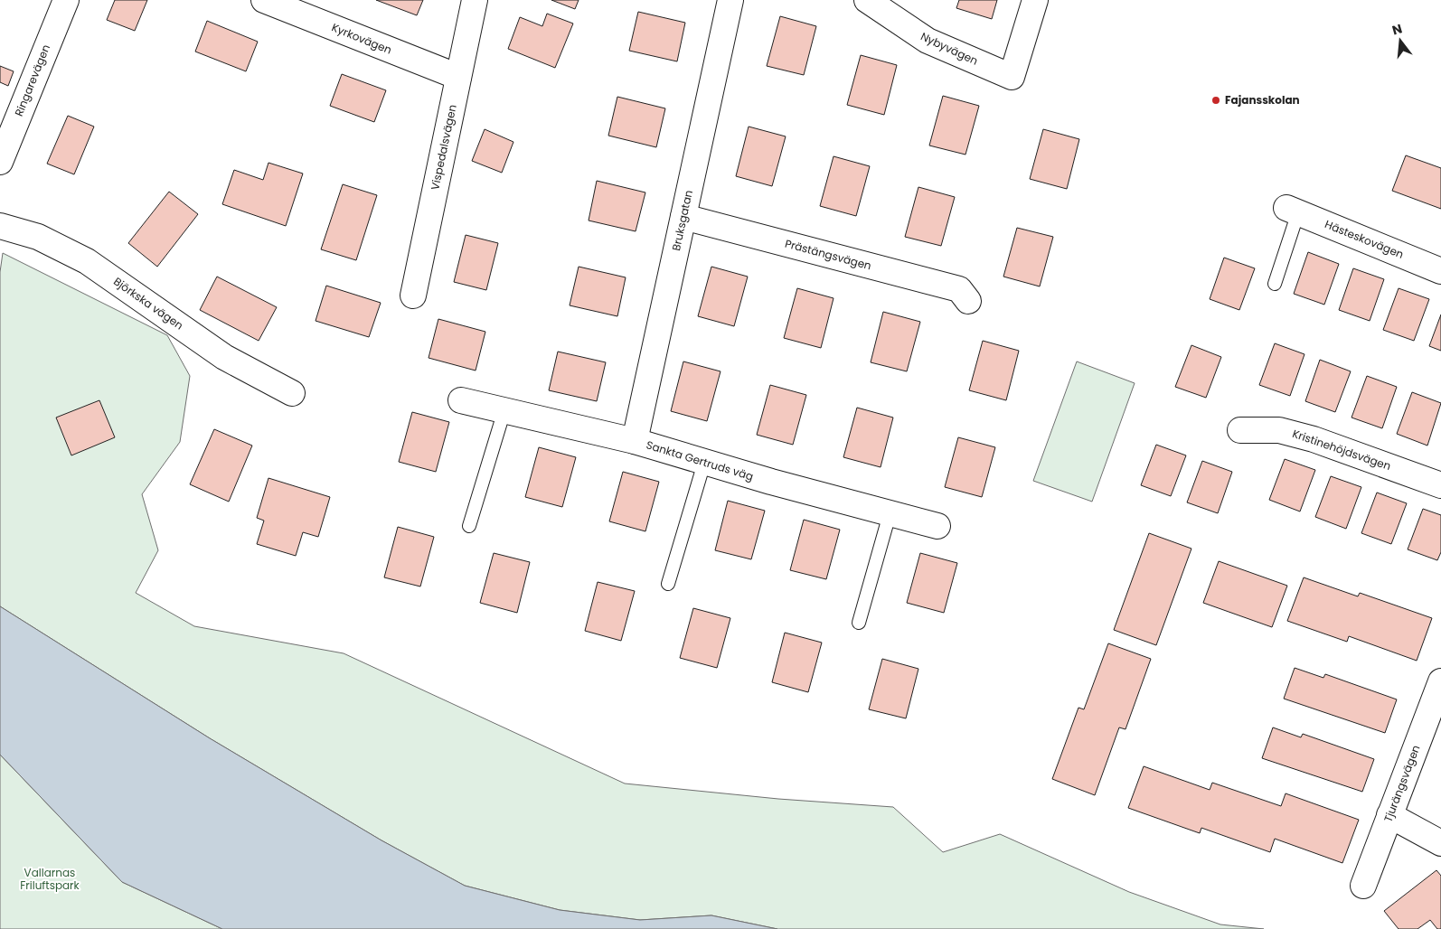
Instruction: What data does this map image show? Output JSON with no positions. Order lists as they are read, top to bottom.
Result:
{
  "streets": {
    "street": [
      "Kyrkovägen",
      "Nybyvägen",
      "Ringarevägen",
      "Vispedalsvägen",
      "Bruksgatan",
      "Hästeskovägen",
      "Prästängsvägen",
      "Björkska vägen",
      "Kristinehöjdsvägen",
      "Sankta Gertruds väg",
      "Tjurängsvägen"
    ]
  },
  "crossings": [
    ["Kyrkovägen", "Vispedalsvägen"],
    ["Bruksgatan", "Prästängsvägen"],
    ["Bruksgatan", "Sankta Gertruds väg"]
  ],
  "parks": ["Vallarnas Friluftspark"],
  "places": ["Fajansskolan"],
  "north": "top"
}
